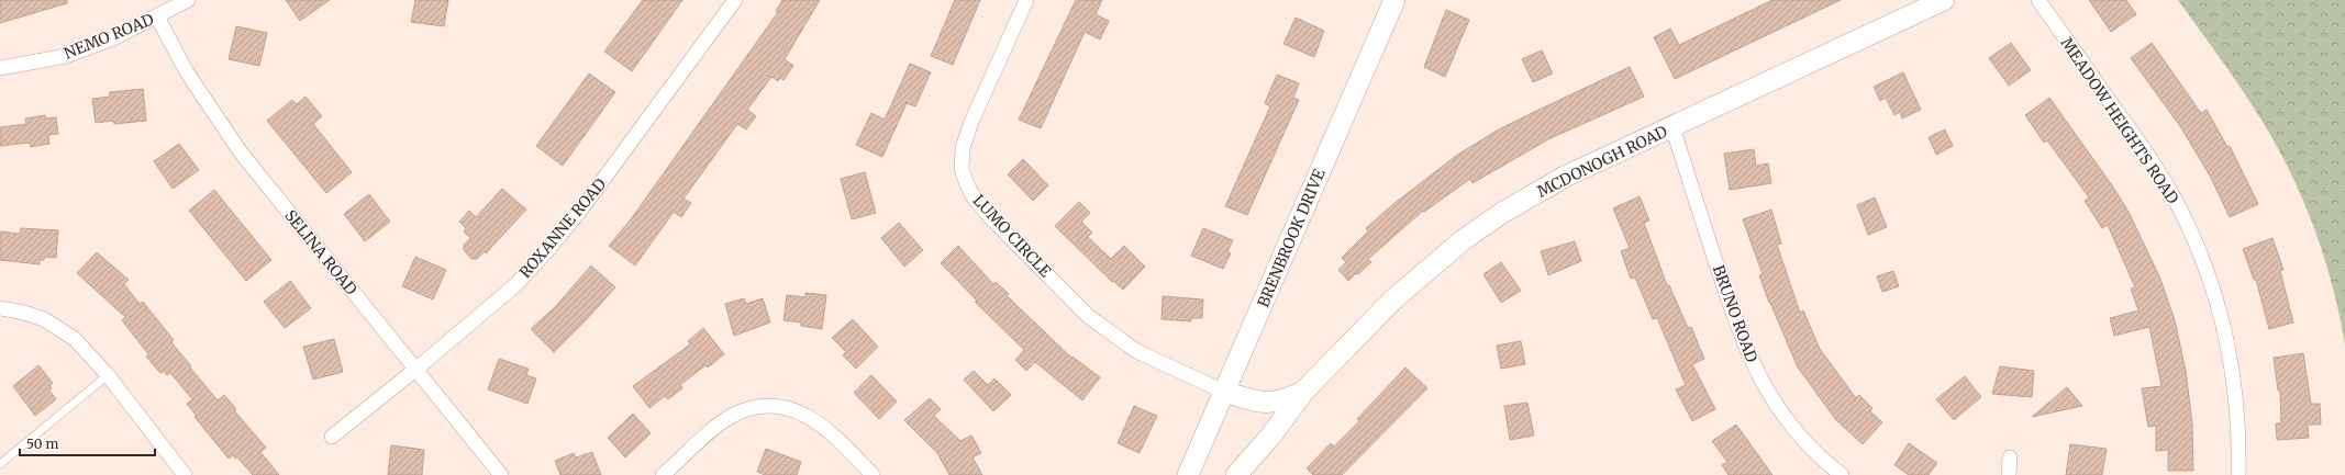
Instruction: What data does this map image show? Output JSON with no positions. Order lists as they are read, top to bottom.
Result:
{
  "streets": {
    "street": [
      "NEMO ROAD",
      "MEADOW HEIGHTS ROAD",
      "MCDONOGH ROAD",
      "ROXANNE ROAD",
      "LUMO CIRCLE",
      "BRENBROOK DRIVE",
      "SELINA ROAD",
      "BRUNO ROAD"
    ]
  },
  "crossings": [
    ["NEMO ROAD", "SELINA ROAD"],
    ["MCDONOGH ROAD", "LUMO CIRCLE"],
    ["MCDONOGH ROAD", "BRENBROOK DRIVE"],
    ["MCDONOGH ROAD", "BRUNO ROAD"],
    ["ROXANNE ROAD", "SELINA ROAD"],
    ["LUMO CIRCLE", "BRENBROOK DRIVE"]
  ],
  "scale_bar": "50 m"
}
